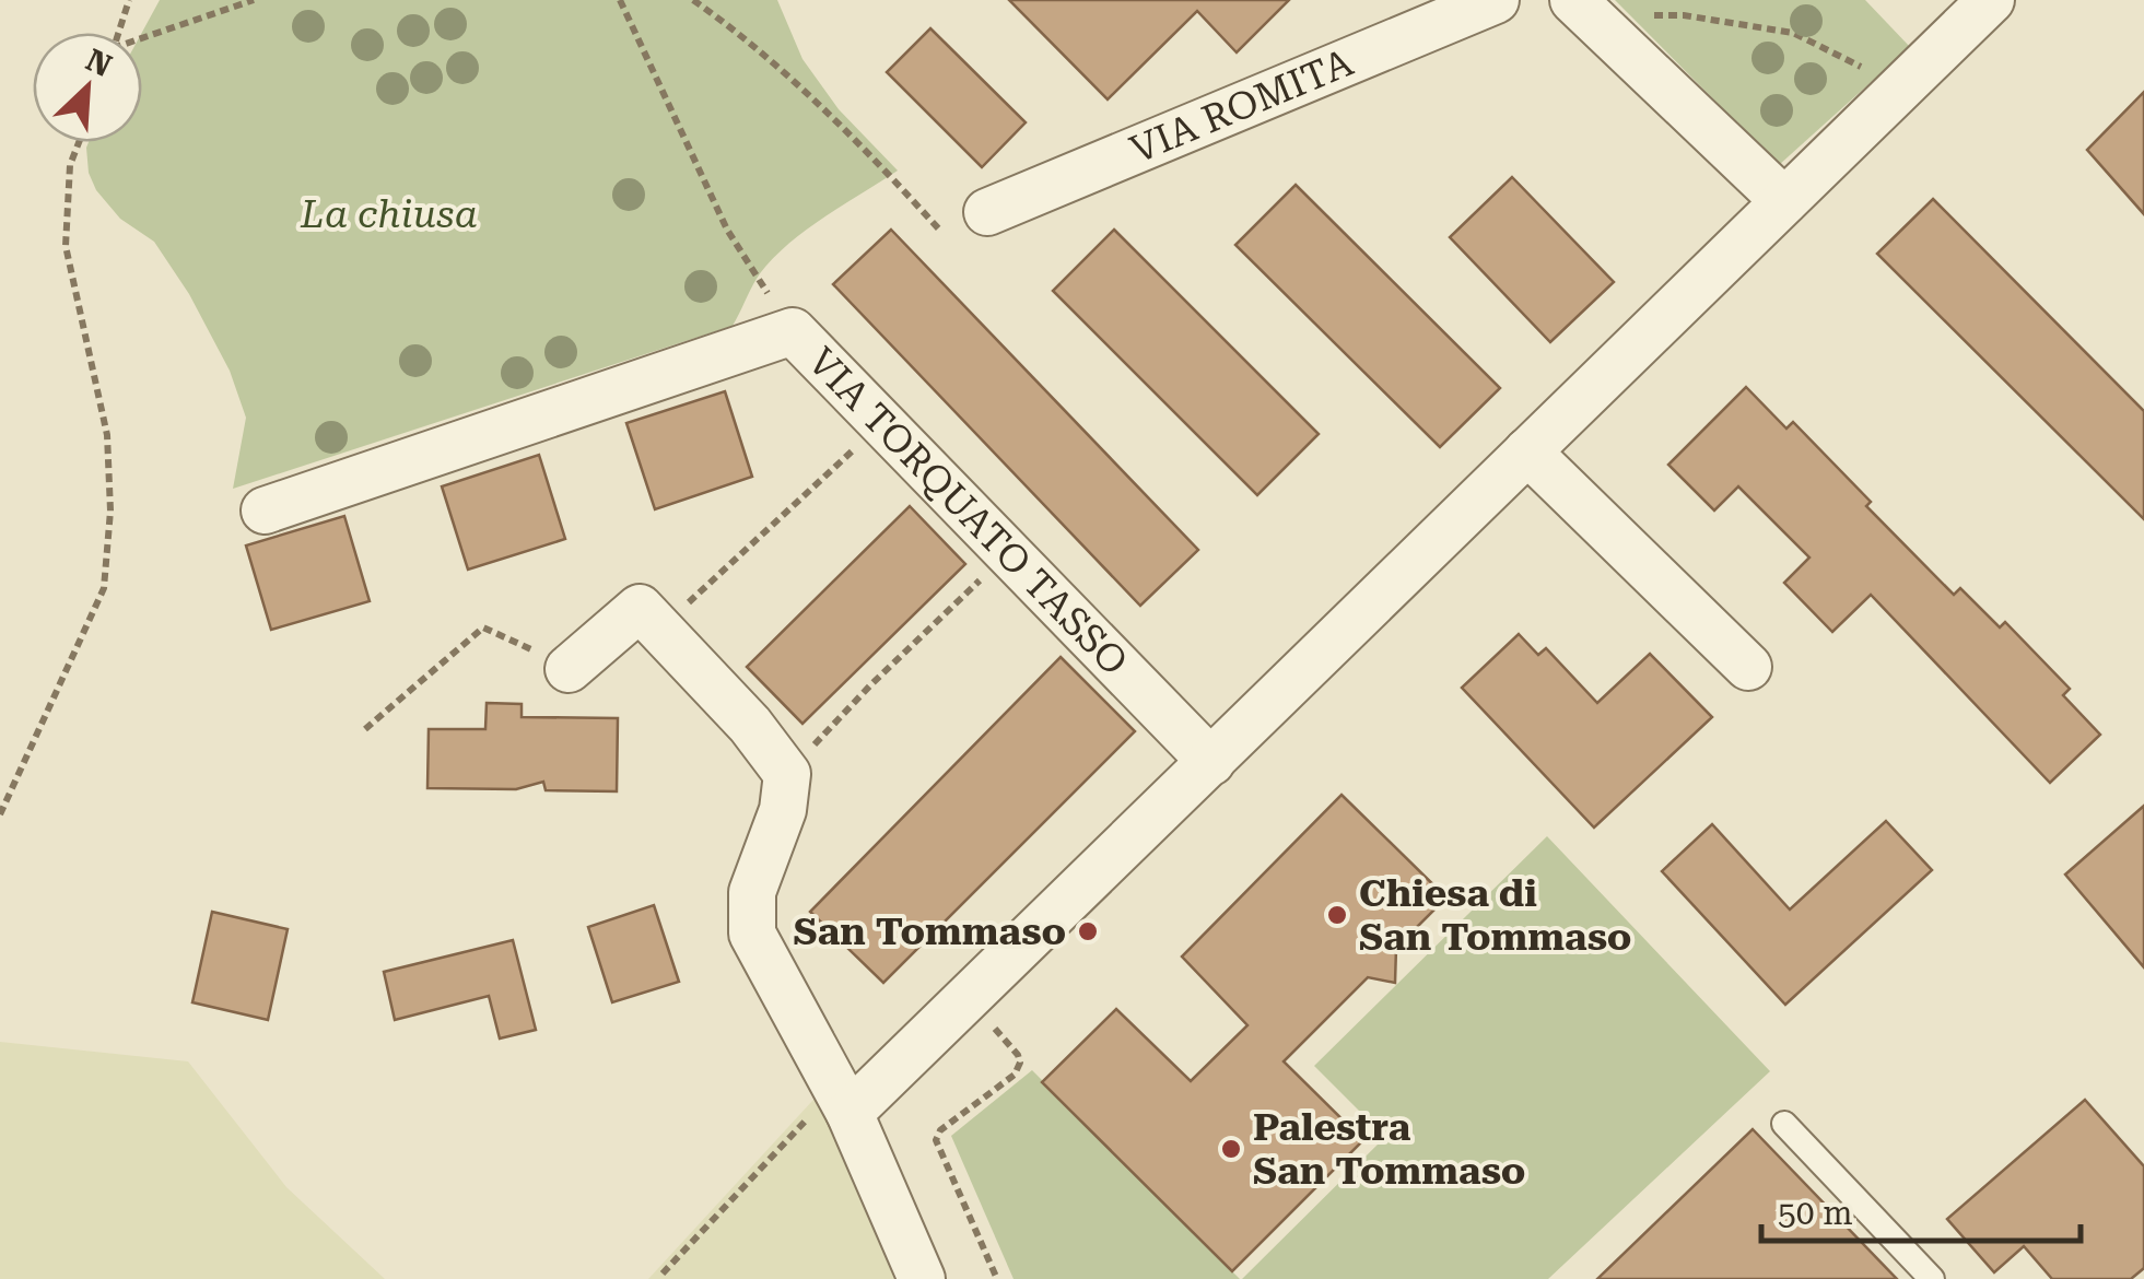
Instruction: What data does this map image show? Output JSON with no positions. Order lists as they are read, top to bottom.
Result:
{
  "streets": {
    "street": ["VIA ROMITA", "VIA TORQUATO TASSO"]
  },
  "parks": ["La chiusa"],
  "places": ["Chiesa di San Tommaso", "San Tommaso", "Palestra San Tommaso"],
  "scale_bar": "50 m",
  "north": "top right"
}
